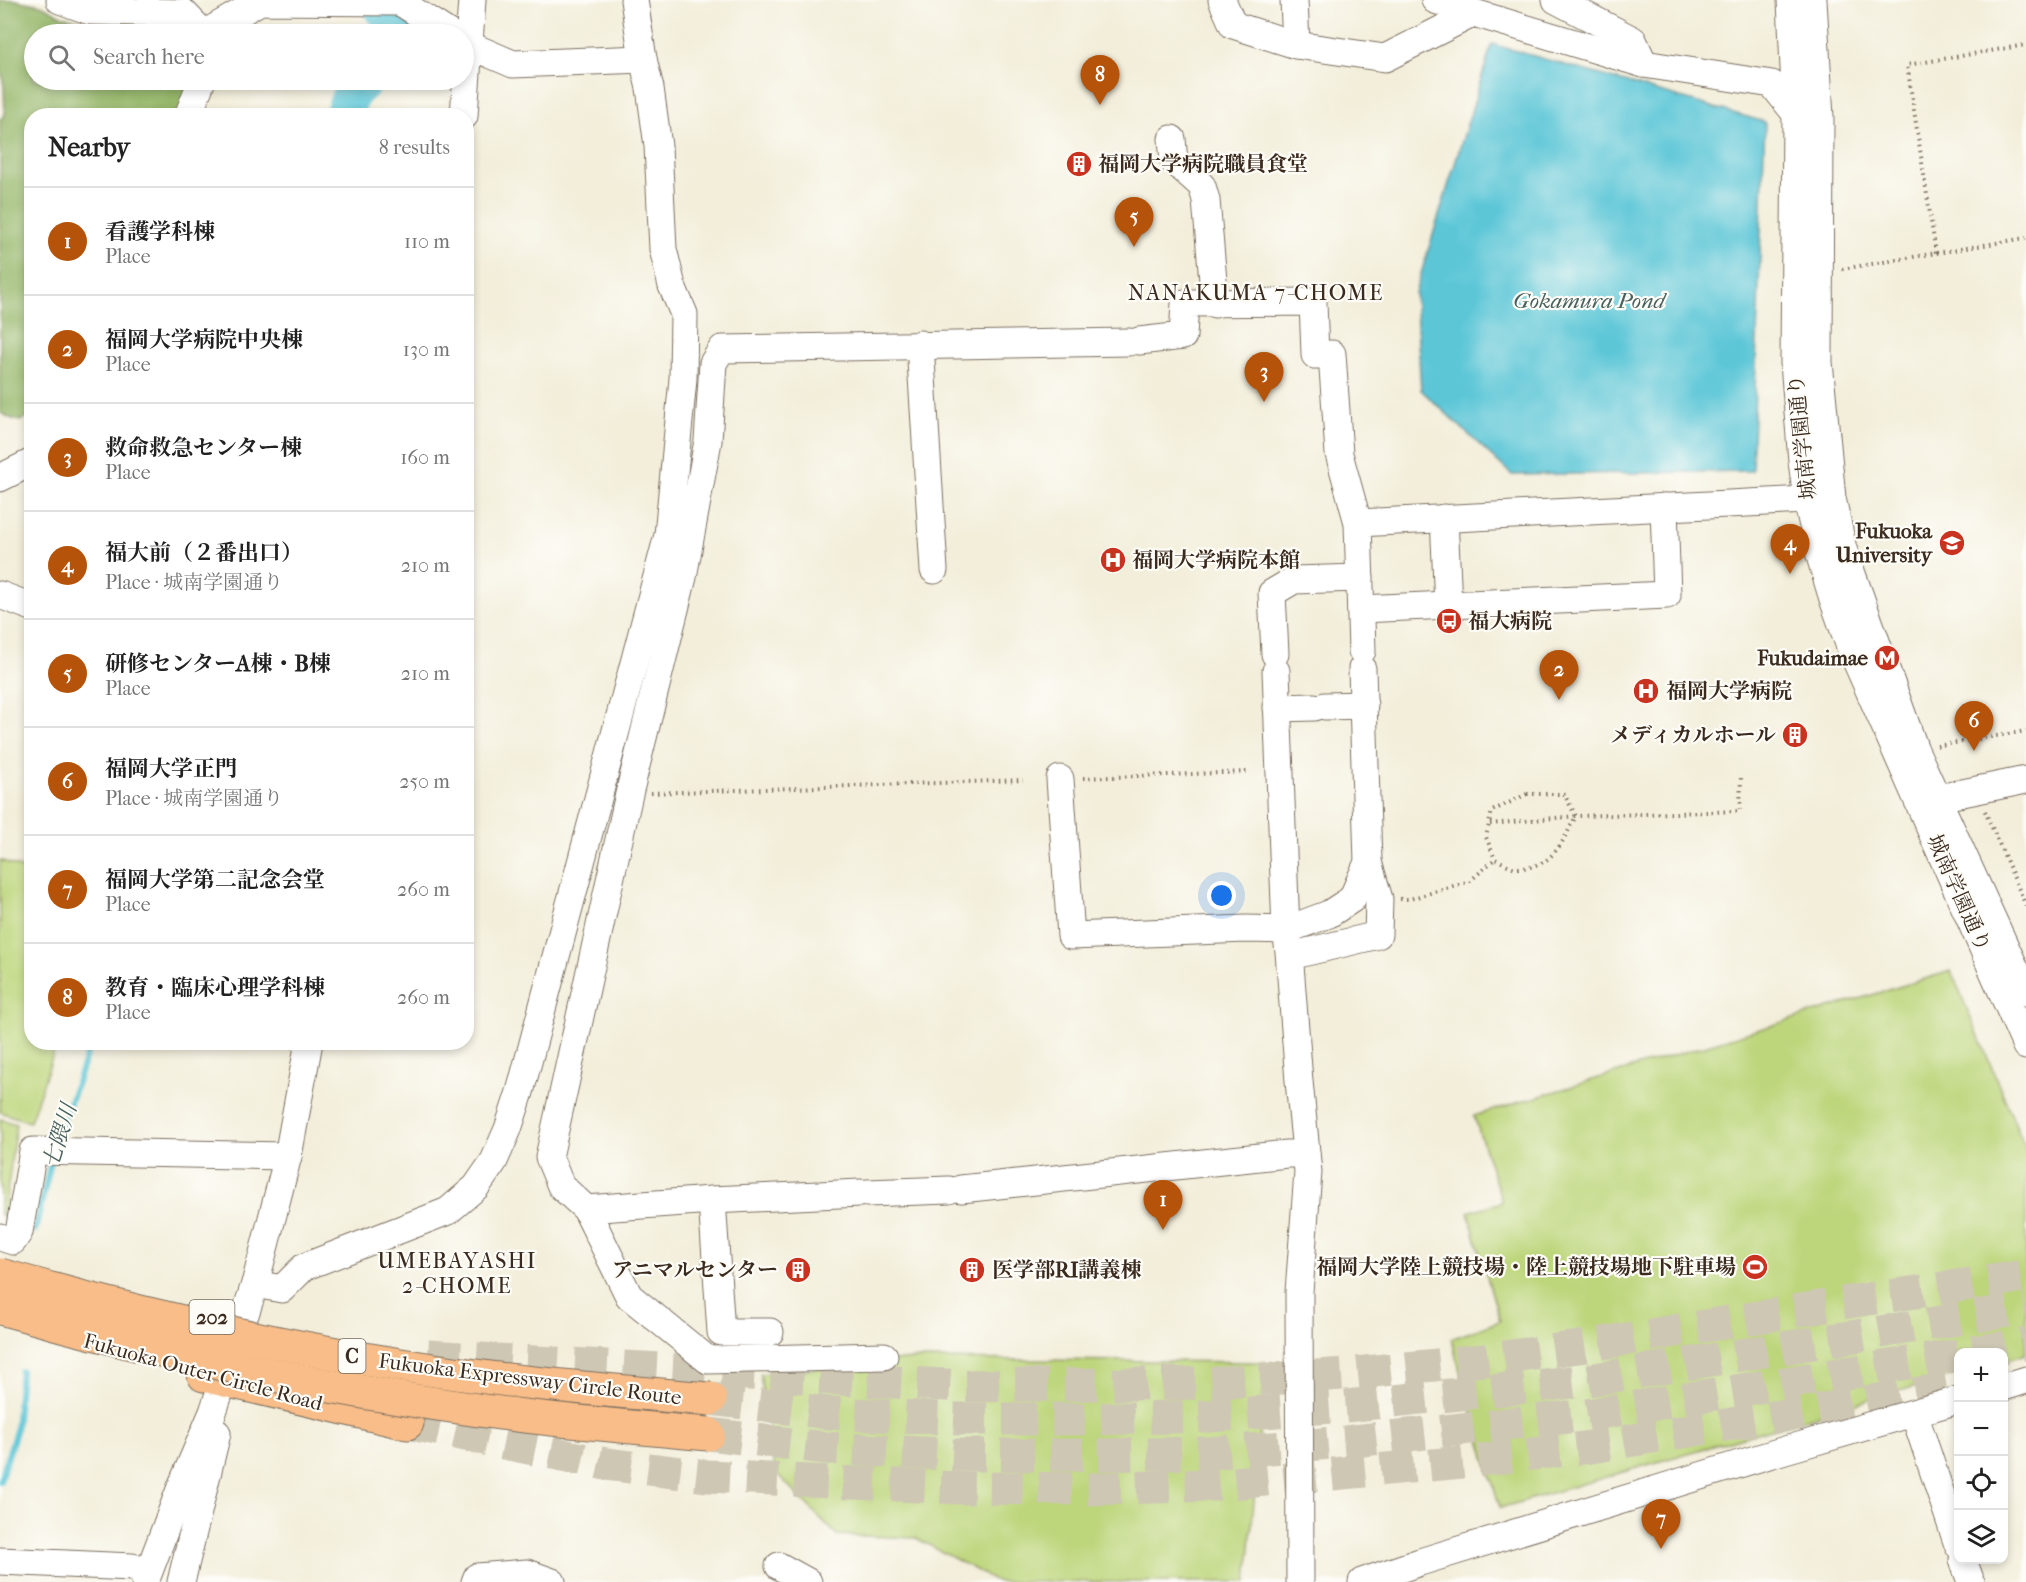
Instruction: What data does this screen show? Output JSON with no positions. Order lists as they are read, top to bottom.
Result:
{
  "streets": {
    "highway": [
      "202",
      "C",
      "Fukuoka Outer Circle Road",
      "Fukuoka Expressway Circle Route"
    ],
    "street": ["城南学園通り"]
  },
  "districts": ["NANAKUMA 7-CHOME", "UMEBAYASHI 2-CHOME"],
  "water": ["Gokamura Pond", "七隈川"],
  "places": {
    "building": [
      "福岡大学病院職員食堂",
      "メディカルホール",
      "アニマルセンター",
      "医学部RI講義棟"
    ],
    "school or university": ["Fukuoka University"],
    "hospital": ["福岡大学病院本館", "福岡大学病院"],
    "bus stop": ["福大病院"],
    "metro station": ["Fukudaimae"],
    "sports": ["福岡大学陸上競技場・陸上競技場地下駐車場"]
  },
  "page": {
    "search": "Search here",
    "pins": [
      "8",
      "5",
      "3",
      "4",
      "2",
      "6",
      "1",
      "7"
    ],
    "heading": ["Nearby", "8 results"],
    "list": [
      {
        "mark": "1",
        "name": "看護学科棟",
        "note": "Place",
        "value": "110 m"
      },
      {
        "mark": "2",
        "name": "福岡大学病院中央棟",
        "note": "Place",
        "value": "130 m"
      },
      {
        "mark": "3",
        "name": "救命救急センター棟",
        "note": "Place",
        "value": "160 m"
      },
      {
        "mark": "4",
        "name": "福大前（２番出口）",
        "note": "Place · 城南学園通り",
        "value": "210 m"
      },
      {
        "mark": "5",
        "name": "研修センターA棟・B棟",
        "note": "Place",
        "value": "210 m"
      },
      {
        "mark": "6",
        "name": "福岡大学正門",
        "note": "Place · 城南学園通り",
        "value": "250 m"
      },
      {
        "mark": "7",
        "name": "福岡大学第二記念会堂",
        "note": "Place",
        "value": "260 m"
      },
      {
        "mark": "8",
        "name": "教育・臨床心理学科棟",
        "note": "Place",
        "value": "260 m"
      }
    ],
    "map_buttons": ["+", "−"]
  }
}
